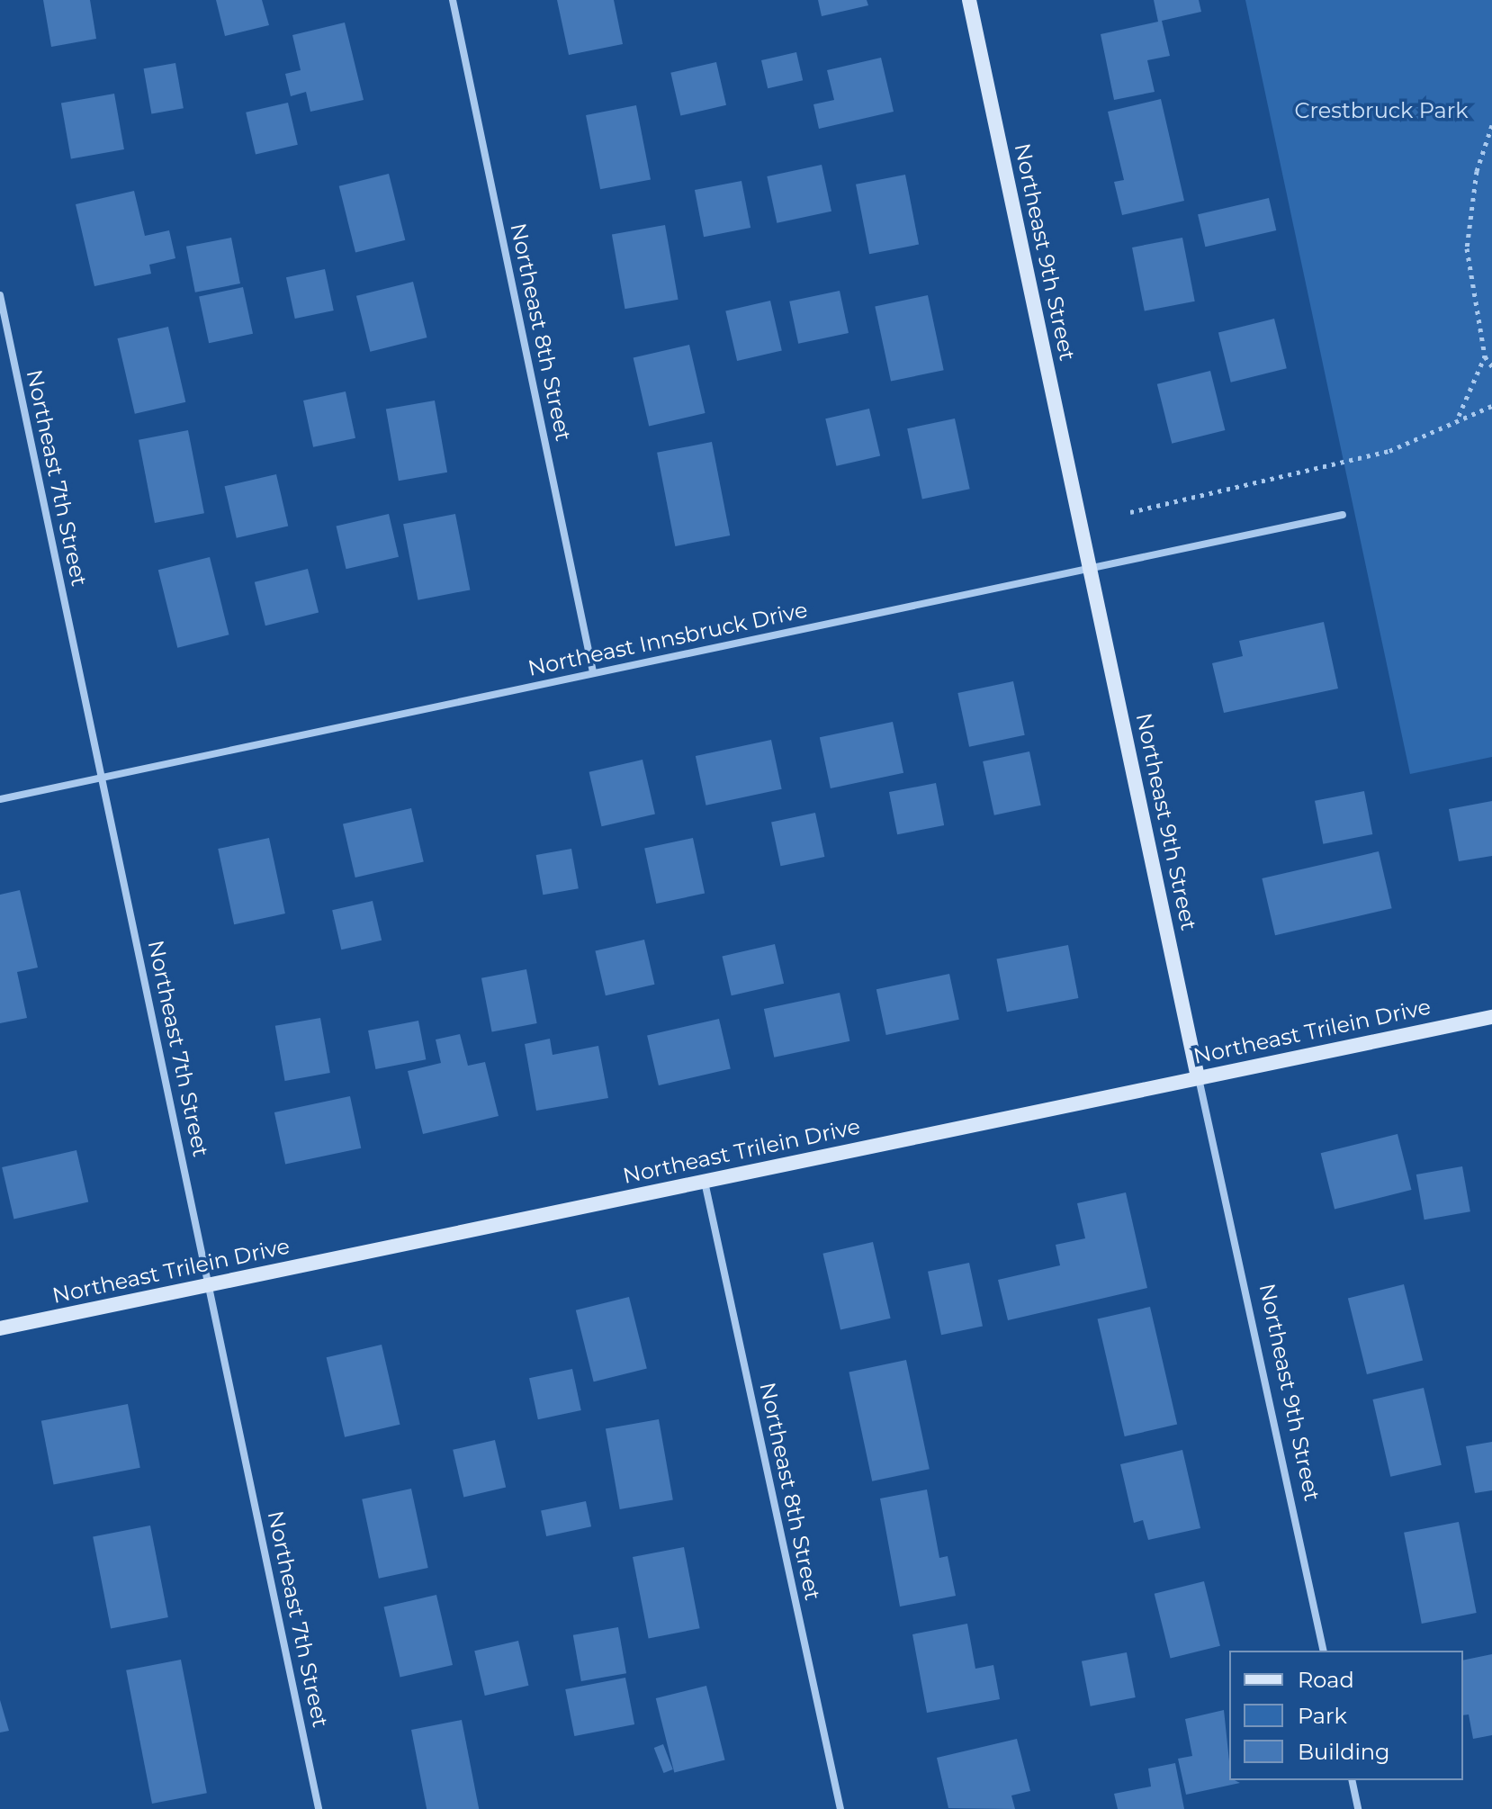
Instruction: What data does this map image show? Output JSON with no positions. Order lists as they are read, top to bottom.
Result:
{
  "streets": {
    "street": [
      "Northeast 9th Street",
      "Northeast 8th Street",
      "Northeast 7th Street",
      "Northeast Innsbruck Drive",
      "Northeast Trilein Drive"
    ]
  },
  "crossings": [
    ["Northeast 9th Street", "Northeast Innsbruck Drive"],
    ["Northeast 9th Street", "Northeast Trilein Drive"],
    ["Northeast 8th Street", "Northeast Innsbruck Drive"],
    ["Northeast 8th Street", "Northeast Trilein Drive"],
    ["Northeast 7th Street", "Northeast Innsbruck Drive"],
    ["Northeast 7th Street", "Northeast Trilein Drive"]
  ],
  "parks": ["Crestbruck Park"],
  "legend": ["Road", "Park", "Building"]
}
